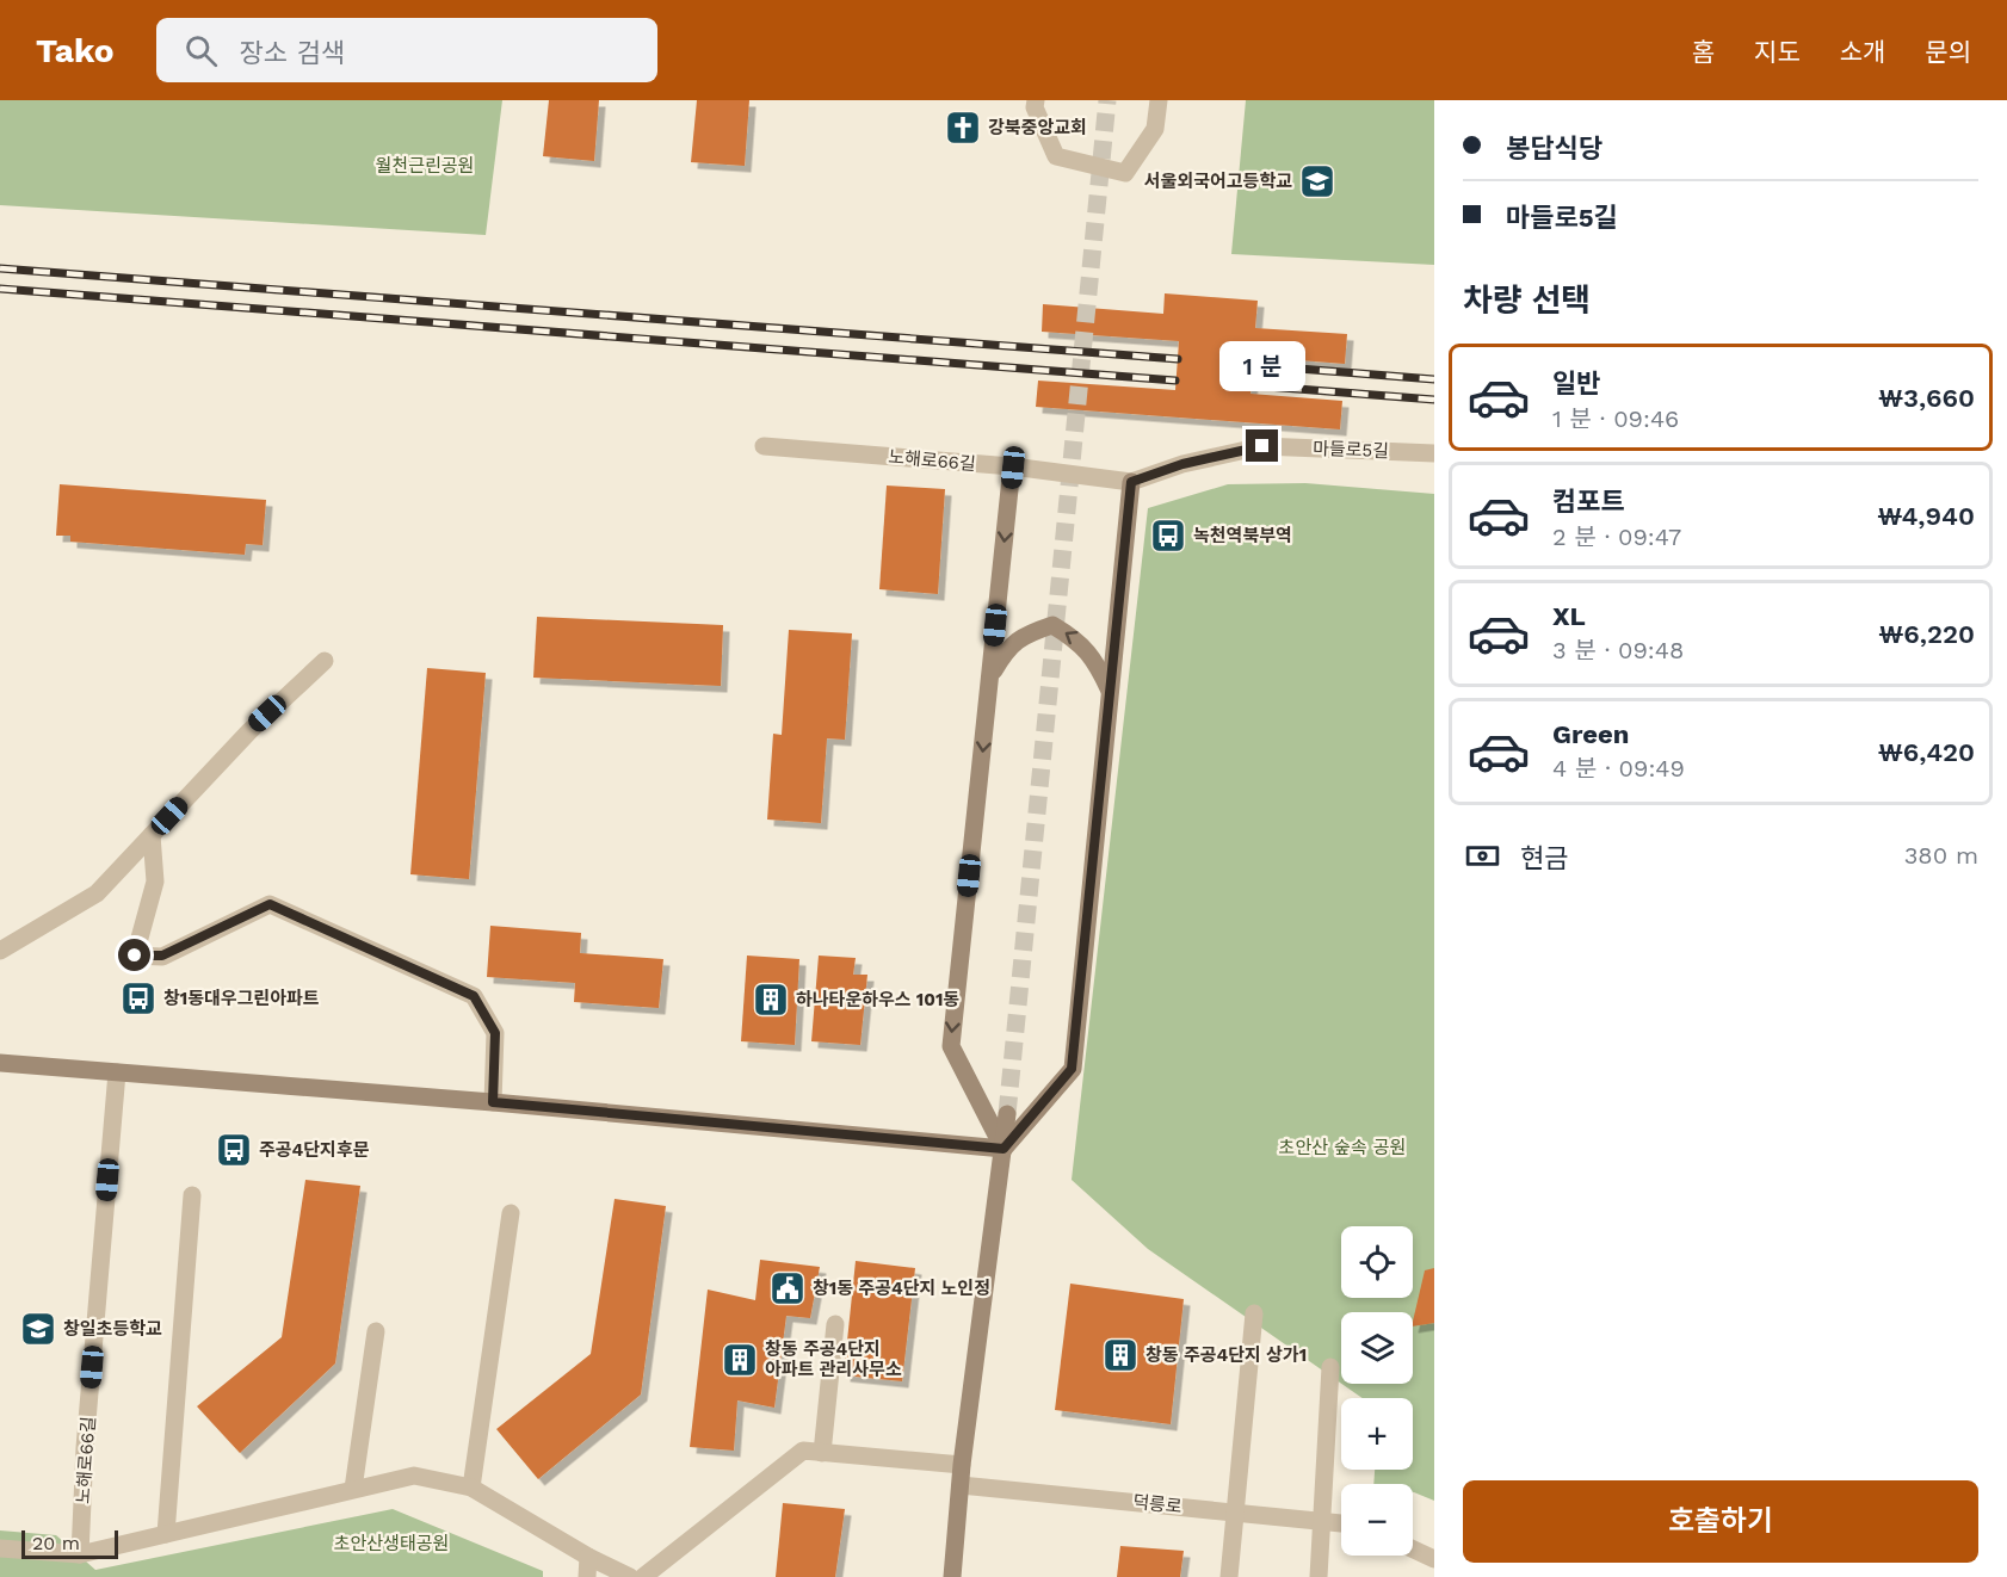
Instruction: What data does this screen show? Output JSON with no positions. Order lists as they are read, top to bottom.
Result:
{
  "streets": {
    "street": ["마들로5길", "노해로66길", "덕릉로"]
  },
  "crossings": [
    ["마들로5길", "노해로66길"]
  ],
  "parks": ["월천근린공원", "초안산 숲속 공원", "초안산생태공원"],
  "places": {
    "church": ["강북중앙교회"],
    "school or university": ["서울외국어고등학교", "창일초등학교"],
    "bus stop": ["녹천역북부역", "창1동대우그린아파트", "주공4단지후문"],
    "building": ["하나타운하우스 101동", "창동 주공4단지 상가1", "창동 주공4단지 아파트 관리사무소"],
    "public building": ["창1동 주공4단지 노인정"]
  },
  "scale_bar": "20 m",
  "page": {
    "header": "Tako",
    "search": "장소 검색",
    "nav": [
      "홈",
      "지도",
      "소개",
      "문의"
    ],
    "banner": ["봉답식당", "마들로5길"],
    "heading": "차량 선택",
    "bubble": "1 분",
    "list": [
      {
        "name": "일반",
        "note": "1 분 · 09:46",
        "value": "₩3,660"
      },
      {
        "name": "컴포트",
        "note": "2 분 · 09:47",
        "value": "₩4,940"
      },
      {
        "name": "XL",
        "note": "3 분 · 09:48",
        "value": "₩6,220"
      },
      {
        "name": "Green",
        "note": "4 분 · 09:49",
        "value": "₩6,420"
      }
    ],
    "pay": ["현금", "380 m"],
    "map_buttons": ["+", "−"],
    "buttons": "호출하기",
    "scale": "20 m"
  }
}
